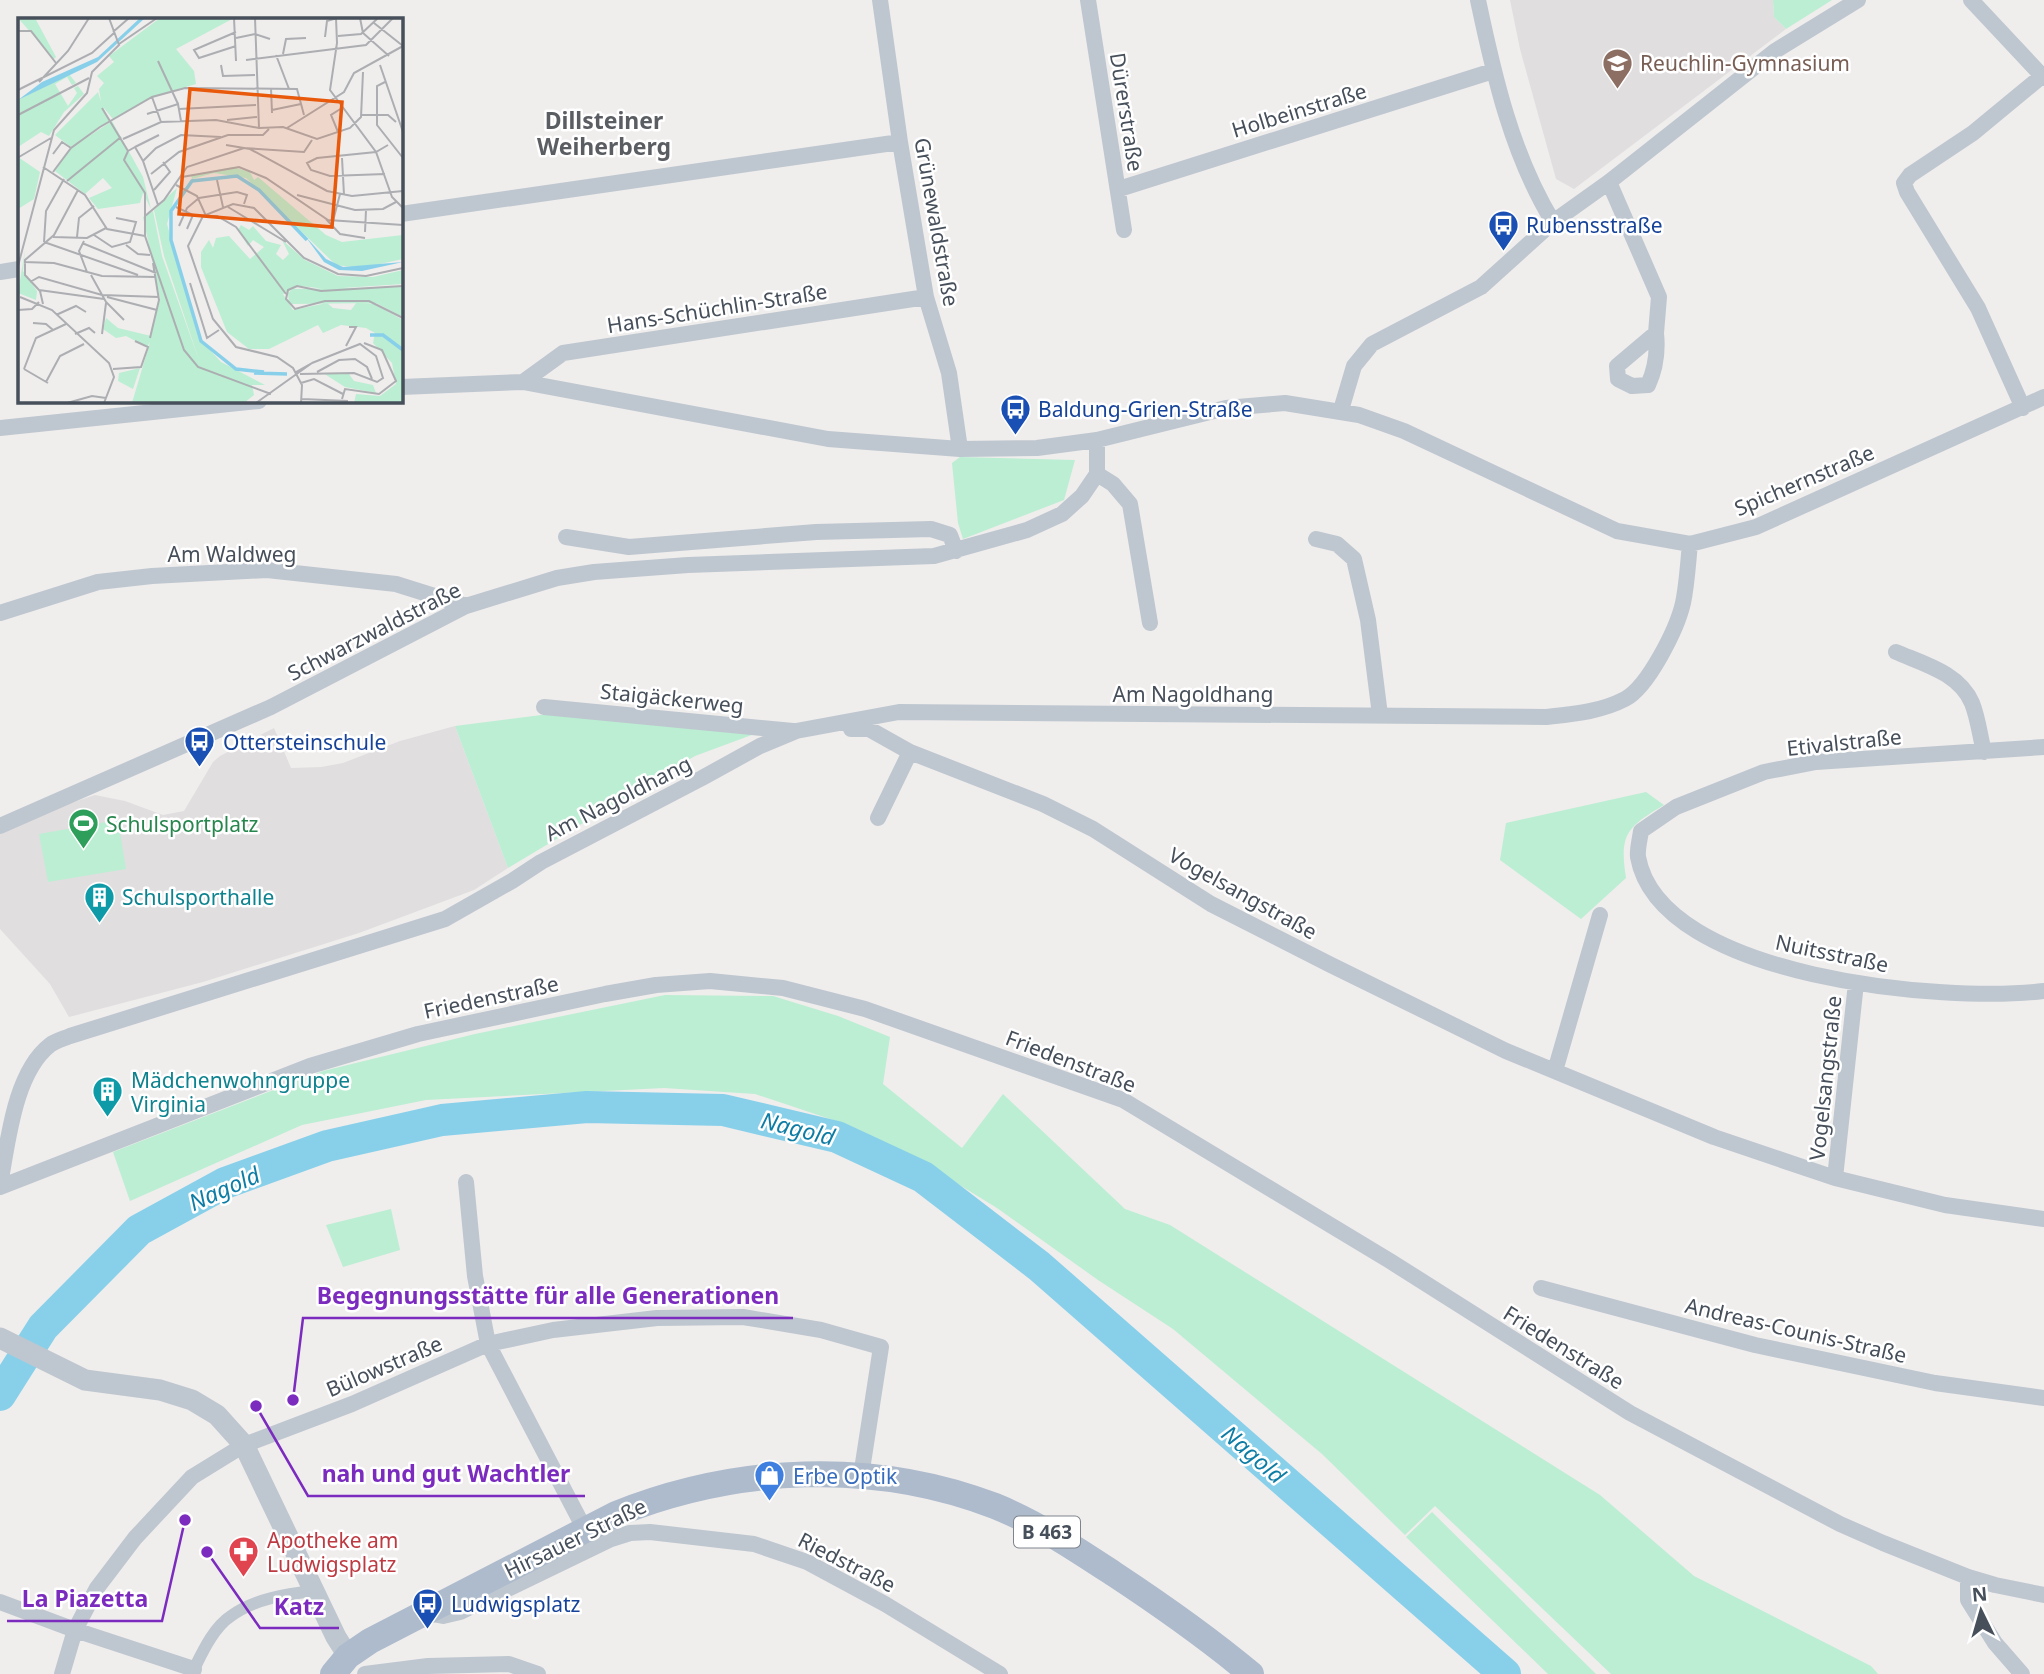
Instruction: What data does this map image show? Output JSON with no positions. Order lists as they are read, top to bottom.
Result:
{
  "streets": {
    "main road": ["B 463", "Hirsauer Straße"],
    "street": [
      "Holbeinstraße",
      "Dürerstraße",
      "Grünewaldstraße",
      "Hans-Schüchlin-Straße",
      "Spichernstraße",
      "Am Waldweg",
      "Schwarzwaldstraße",
      "Am Nagoldhang",
      "Staigäckerweg",
      "Etivalstraße",
      "Vogelsangstraße",
      "Nuitsstraße",
      "Friedenstraße",
      "Andreas-Counis-Straße",
      "Bülowstraße",
      "Riedstraße"
    ]
  },
  "crossings": [
    ["Holbeinstraße", "Dürerstraße"],
    ["Grünewaldstraße", "Hans-Schüchlin-Straße"],
    ["Spichernstraße", "Am Nagoldhang"],
    ["Am Waldweg", "Schwarzwaldstraße"],
    ["Am Nagoldhang", "Staigäckerweg"],
    ["Am Nagoldhang", "Vogelsangstraße"],
    ["Am Nagoldhang", "Friedenstraße"],
    ["Staigäckerweg", "Vogelsangstraße"],
    ["Etivalstraße", "Nuitsstraße"],
    ["Vogelsangstraße", "Nuitsstraße"],
    ["Bülowstraße", "Hirsauer Straße"],
    ["Hirsauer Straße", "Riedstraße"]
  ],
  "districts": ["Dillsteiner Weiherberg"],
  "water": ["Nagold"],
  "places": {
    "school or university": ["Reuchlin-Gymnasium"],
    "bus stop": [
      "Rubensstraße",
      "Baldung-Grien-Straße",
      "Ottersteinschule",
      "Ludwigsplatz"
    ],
    "sports": ["Schulsportplatz"],
    "building": ["Schulsporthalle", "Mädchenwohngruppe Virginia"],
    "other": [
      "Begegnungsstätte für alle Generationen",
      "nah und gut Wachtler",
      "La Piazetta",
      "Katz"
    ],
    "shop": ["Erbe Optik"],
    "pharmacy": ["Apotheke am Ludwigsplatz"]
  },
  "north": "top"
}
